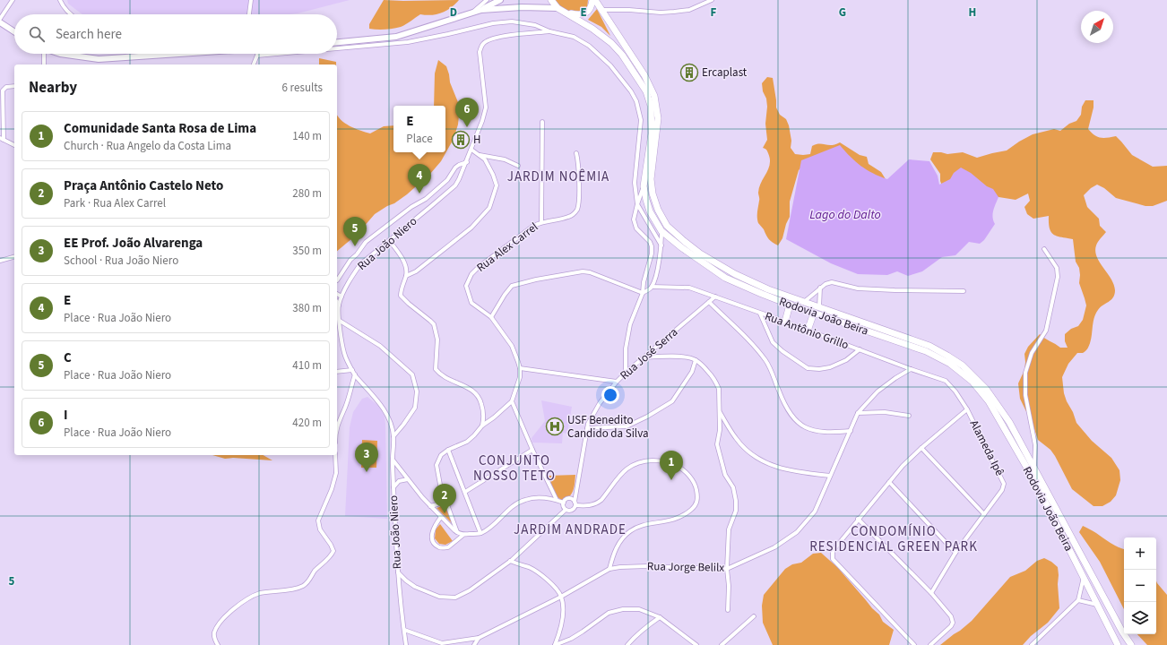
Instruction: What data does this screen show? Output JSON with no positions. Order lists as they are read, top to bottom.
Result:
{
  "streets": {
    "main road": ["Rodovia João Beira"],
    "street": [
      "Rua João Niero",
      "Rua Alex Carrel",
      "Rua Antônio Grillo",
      "Rua José Serra",
      "Alameda Ipê",
      "Rua Jorge Belilx"
    ]
  },
  "crossings": [
    ["Rua João Niero", "Rua Jorge Belilx"],
    ["Rua Antônio Grillo", "Rua José Serra"],
    ["Rua Antônio Grillo", "Alameda Ipê"],
    ["Rua Antônio Grillo", "Rua Jorge Belilx"]
  ],
  "districts": [
    "JARDIM NOÊMIA",
    "CONJUNTO NOSSO TETO",
    "JARDIM ANDRADE",
    "CONDOMÍNIO RESIDENCIAL GREEN PARK"
  ],
  "water": ["Lago do Dalto"],
  "places": {
    "building": ["Ercaplast", "H"],
    "hospital": ["USF Benedito Candido da Silva"]
  },
  "north": "top right",
  "page": {
    "search": "Search here",
    "heading": ["Nearby", "6 results"],
    "pins": [
      "6",
      "4",
      "5",
      "3",
      "1",
      "2"
    ],
    "popup": ["E", "Place"],
    "list": [
      {
        "mark": "1",
        "name": "Comunidade Santa Rosa de Lima",
        "note": "Church · Rua Angelo da Costa Lima",
        "value": "140 m"
      },
      {
        "mark": "2",
        "name": "Praça Antônio Castelo Neto",
        "note": "Park · Rua Alex Carrel",
        "value": "280 m"
      },
      {
        "mark": "3",
        "name": "EE Prof. João Alvarenga",
        "note": "School · Rua João Niero",
        "value": "350 m"
      },
      {
        "mark": "4",
        "name": "E",
        "note": "Place · Rua João Niero",
        "value": "380 m"
      },
      {
        "mark": "5",
        "name": "C",
        "note": "Place · Rua João Niero",
        "value": "410 m"
      },
      {
        "mark": "6",
        "name": "I",
        "note": "Place · Rua João Niero",
        "value": "420 m"
      }
    ],
    "map_buttons": ["+", "−"]
  },
  "grid": {
    "columns": [
      "D",
      "E",
      "F",
      "G",
      "H"
    ],
    "rows": ["5"]
  }
}
